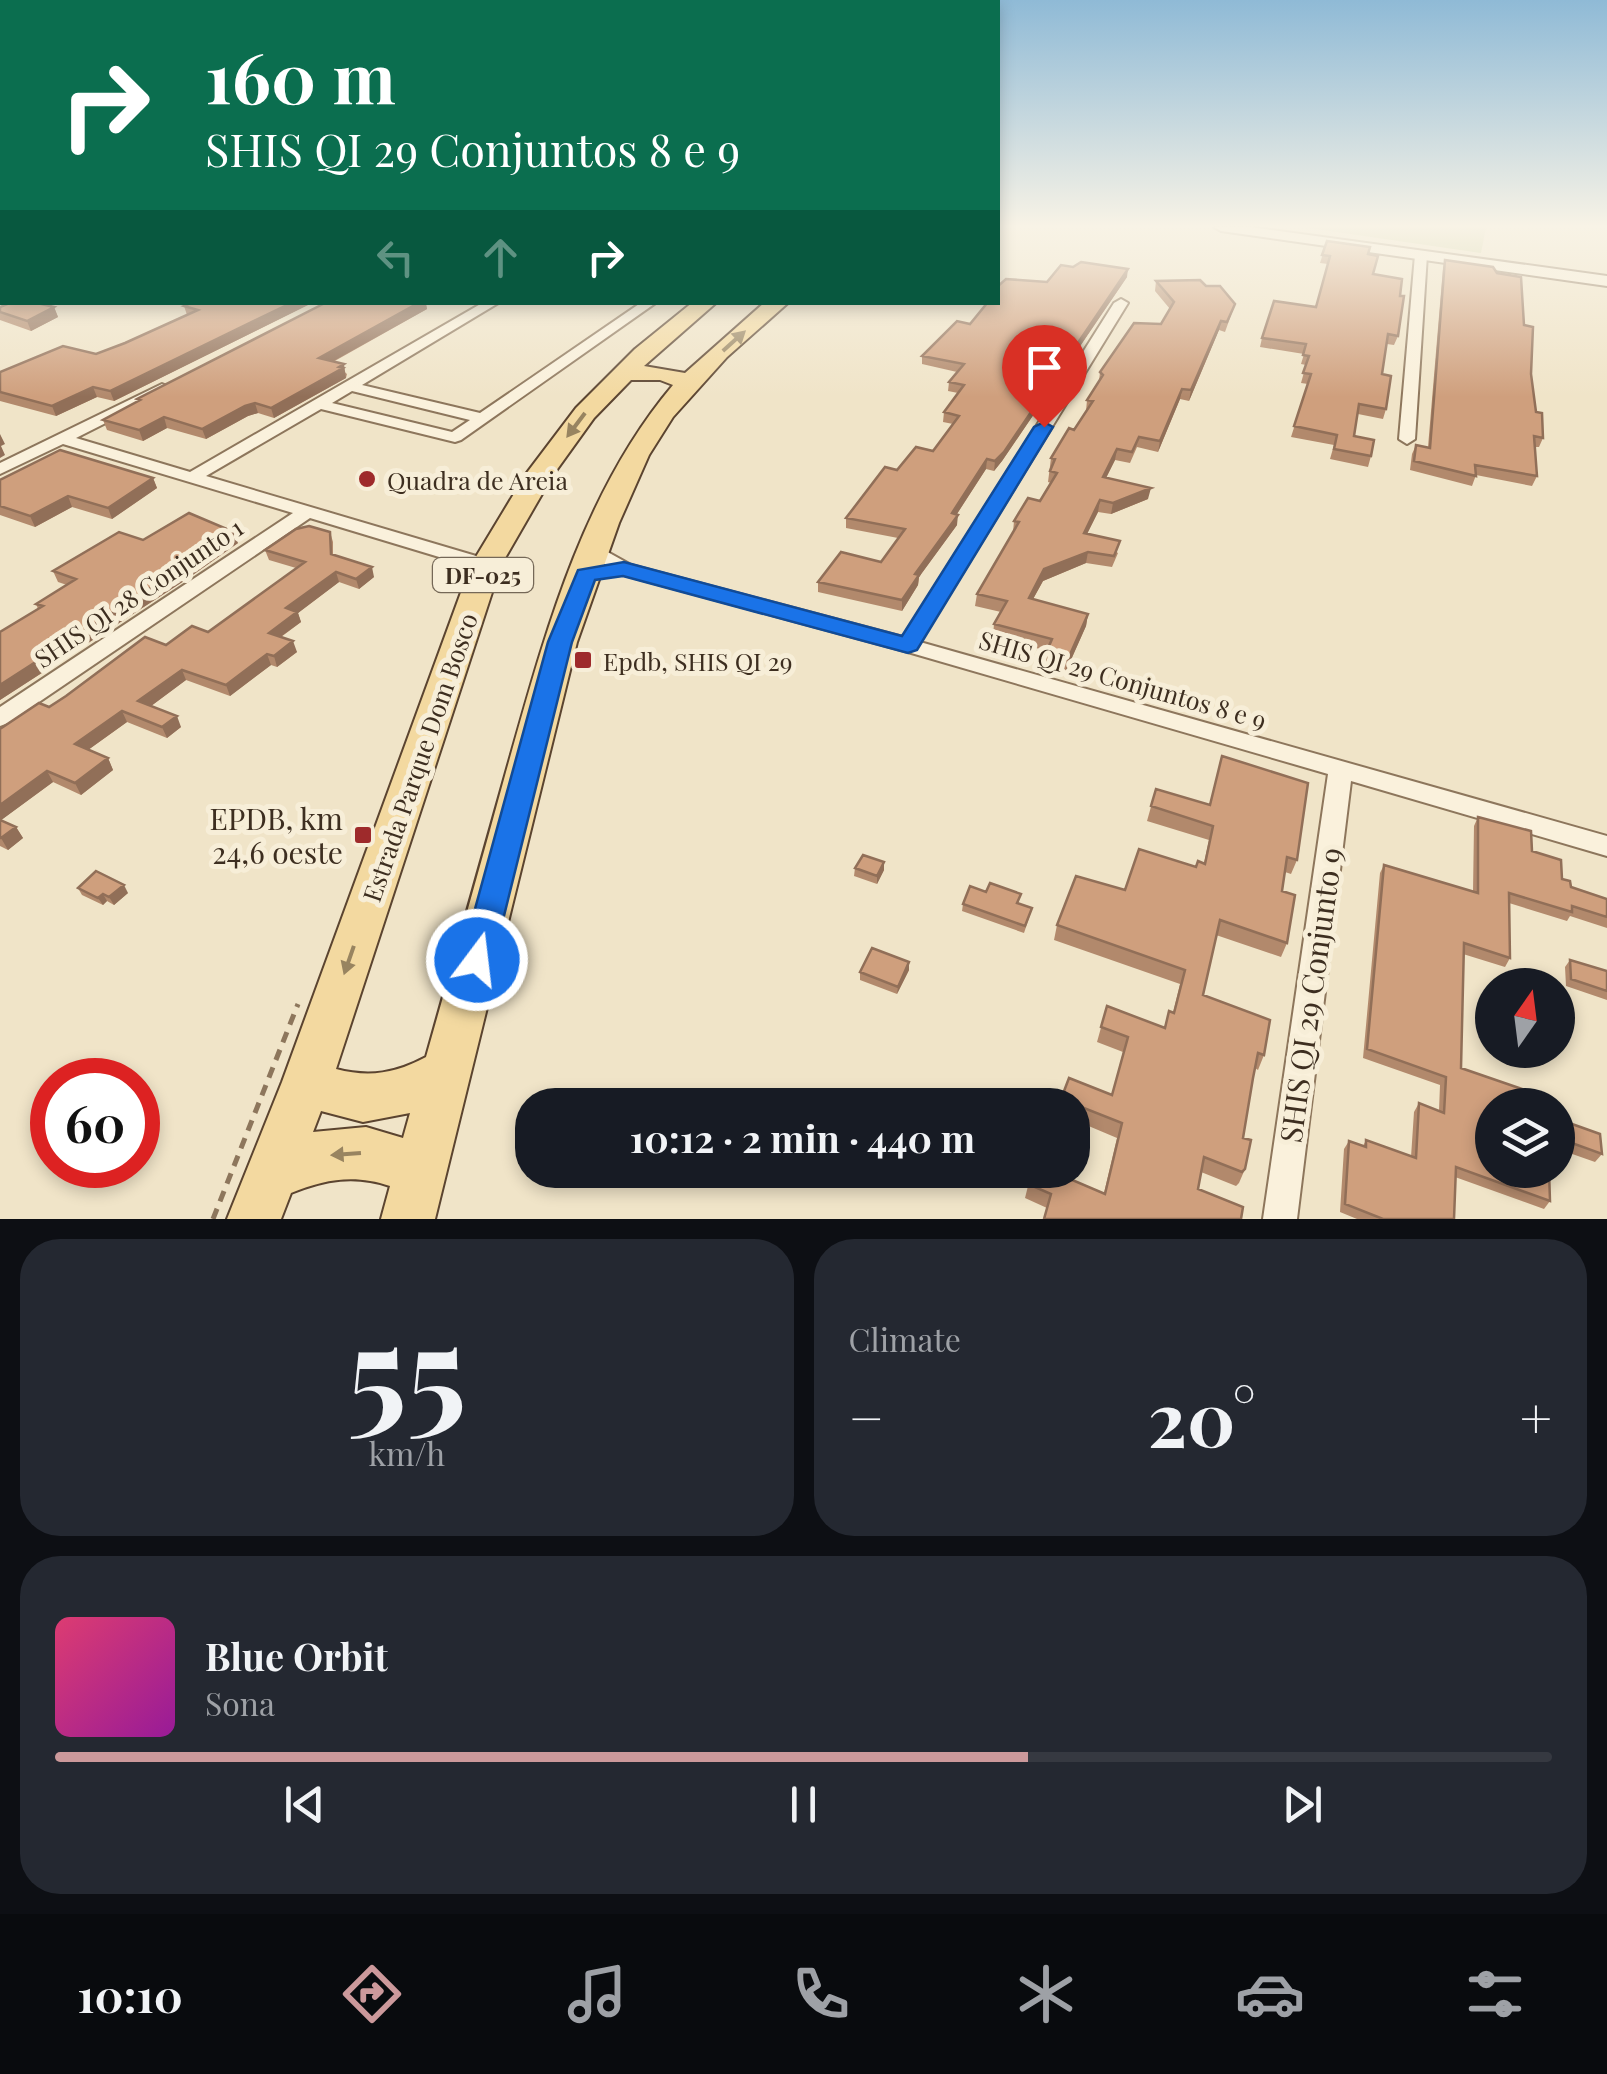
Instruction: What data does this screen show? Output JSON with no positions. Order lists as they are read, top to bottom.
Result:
{
  "streets": {
    "main road": ["DF-025", "Estrada Parque Dom Bosco"],
    "street": ["SHIS QI 28 Conjunto 1", "SHIS QI 29 Conjuntos 8 e 9", "SHIS QI 29 Conjunto 9"]
  },
  "crossings": [
    ["SHIS QI 29 Conjuntos 8 e 9", "SHIS QI 29 Conjunto 9"]
  ],
  "places": {
    "other": ["Quadra de Areia"],
    "transit": ["Epdb, SHIS QI 29", "EPDB, km 24,6 oeste"]
  },
  "north": "top",
  "page": {
    "turn": ["160 m", "SHIS QI 29 Conjuntos 8 e 9"],
    "limit": "60",
    "trip": "10:12 · 2 min · 440 m",
    "tile": [
      ["55", "km/h"],
      "Climate"
    ],
    "heat": ["−", "20°", "+"],
    "song": ["Blue Orbit", "Sona"],
    "tabs": "10:10"
  }
}
